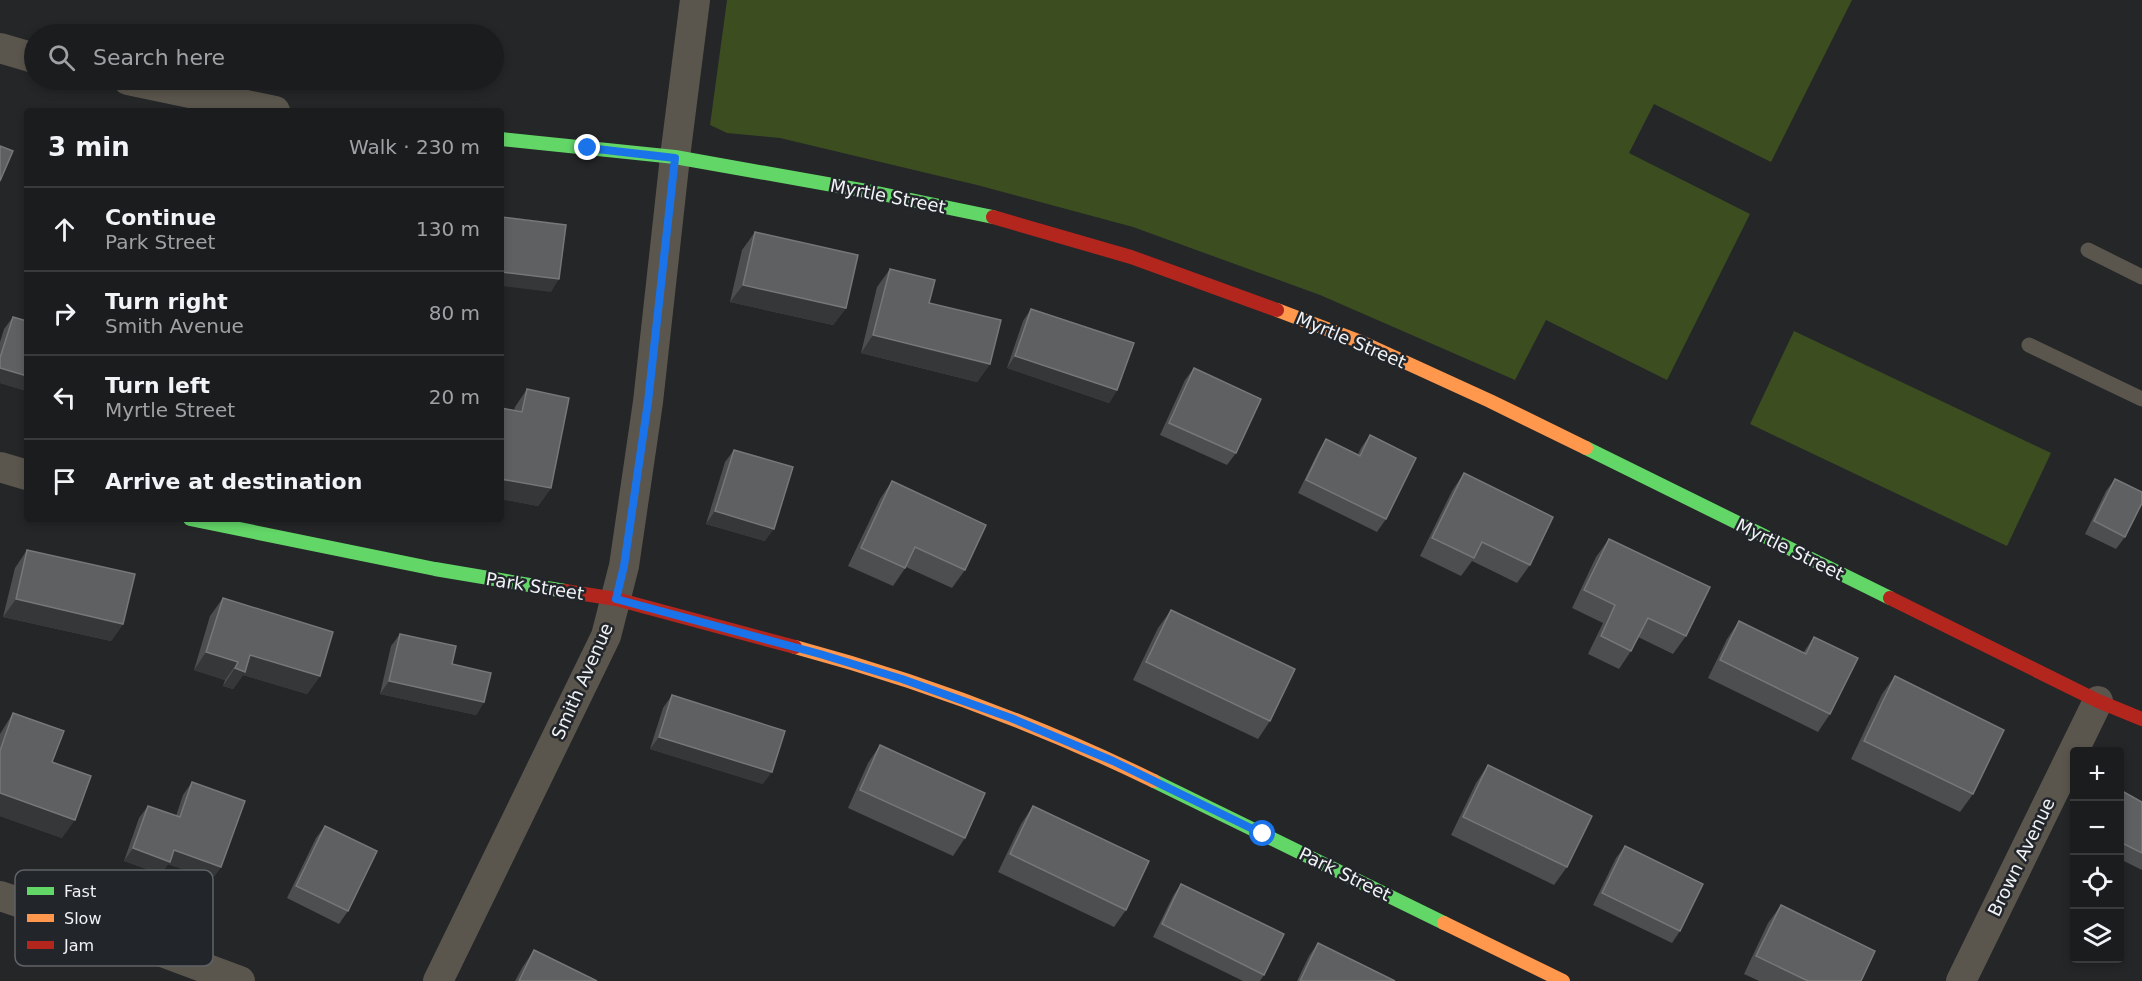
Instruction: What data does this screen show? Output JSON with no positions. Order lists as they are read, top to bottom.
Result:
{
  "streets": {
    "street": [
      "Myrtle Street",
      "Park Street",
      "Smith Avenue",
      "Brown Avenue"
    ]
  },
  "crossings": [
    ["Myrtle Street", "Smith Avenue"],
    ["Myrtle Street", "Brown Avenue"],
    ["Park Street", "Smith Avenue"]
  ],
  "legend": ["Fast", "Slow", "Jam"],
  "page": {
    "search": "Search here",
    "heading": ["3 min", "Walk · 230 m"],
    "list": [
      ["Continue", "Park Street", "130 m"],
      ["Turn right", "Smith Avenue", "80 m"],
      ["Turn left", "Myrtle Street", "20 m"],
      "Arrive at destination"
    ],
    "map_buttons": ["+", "−"]
  }
}
